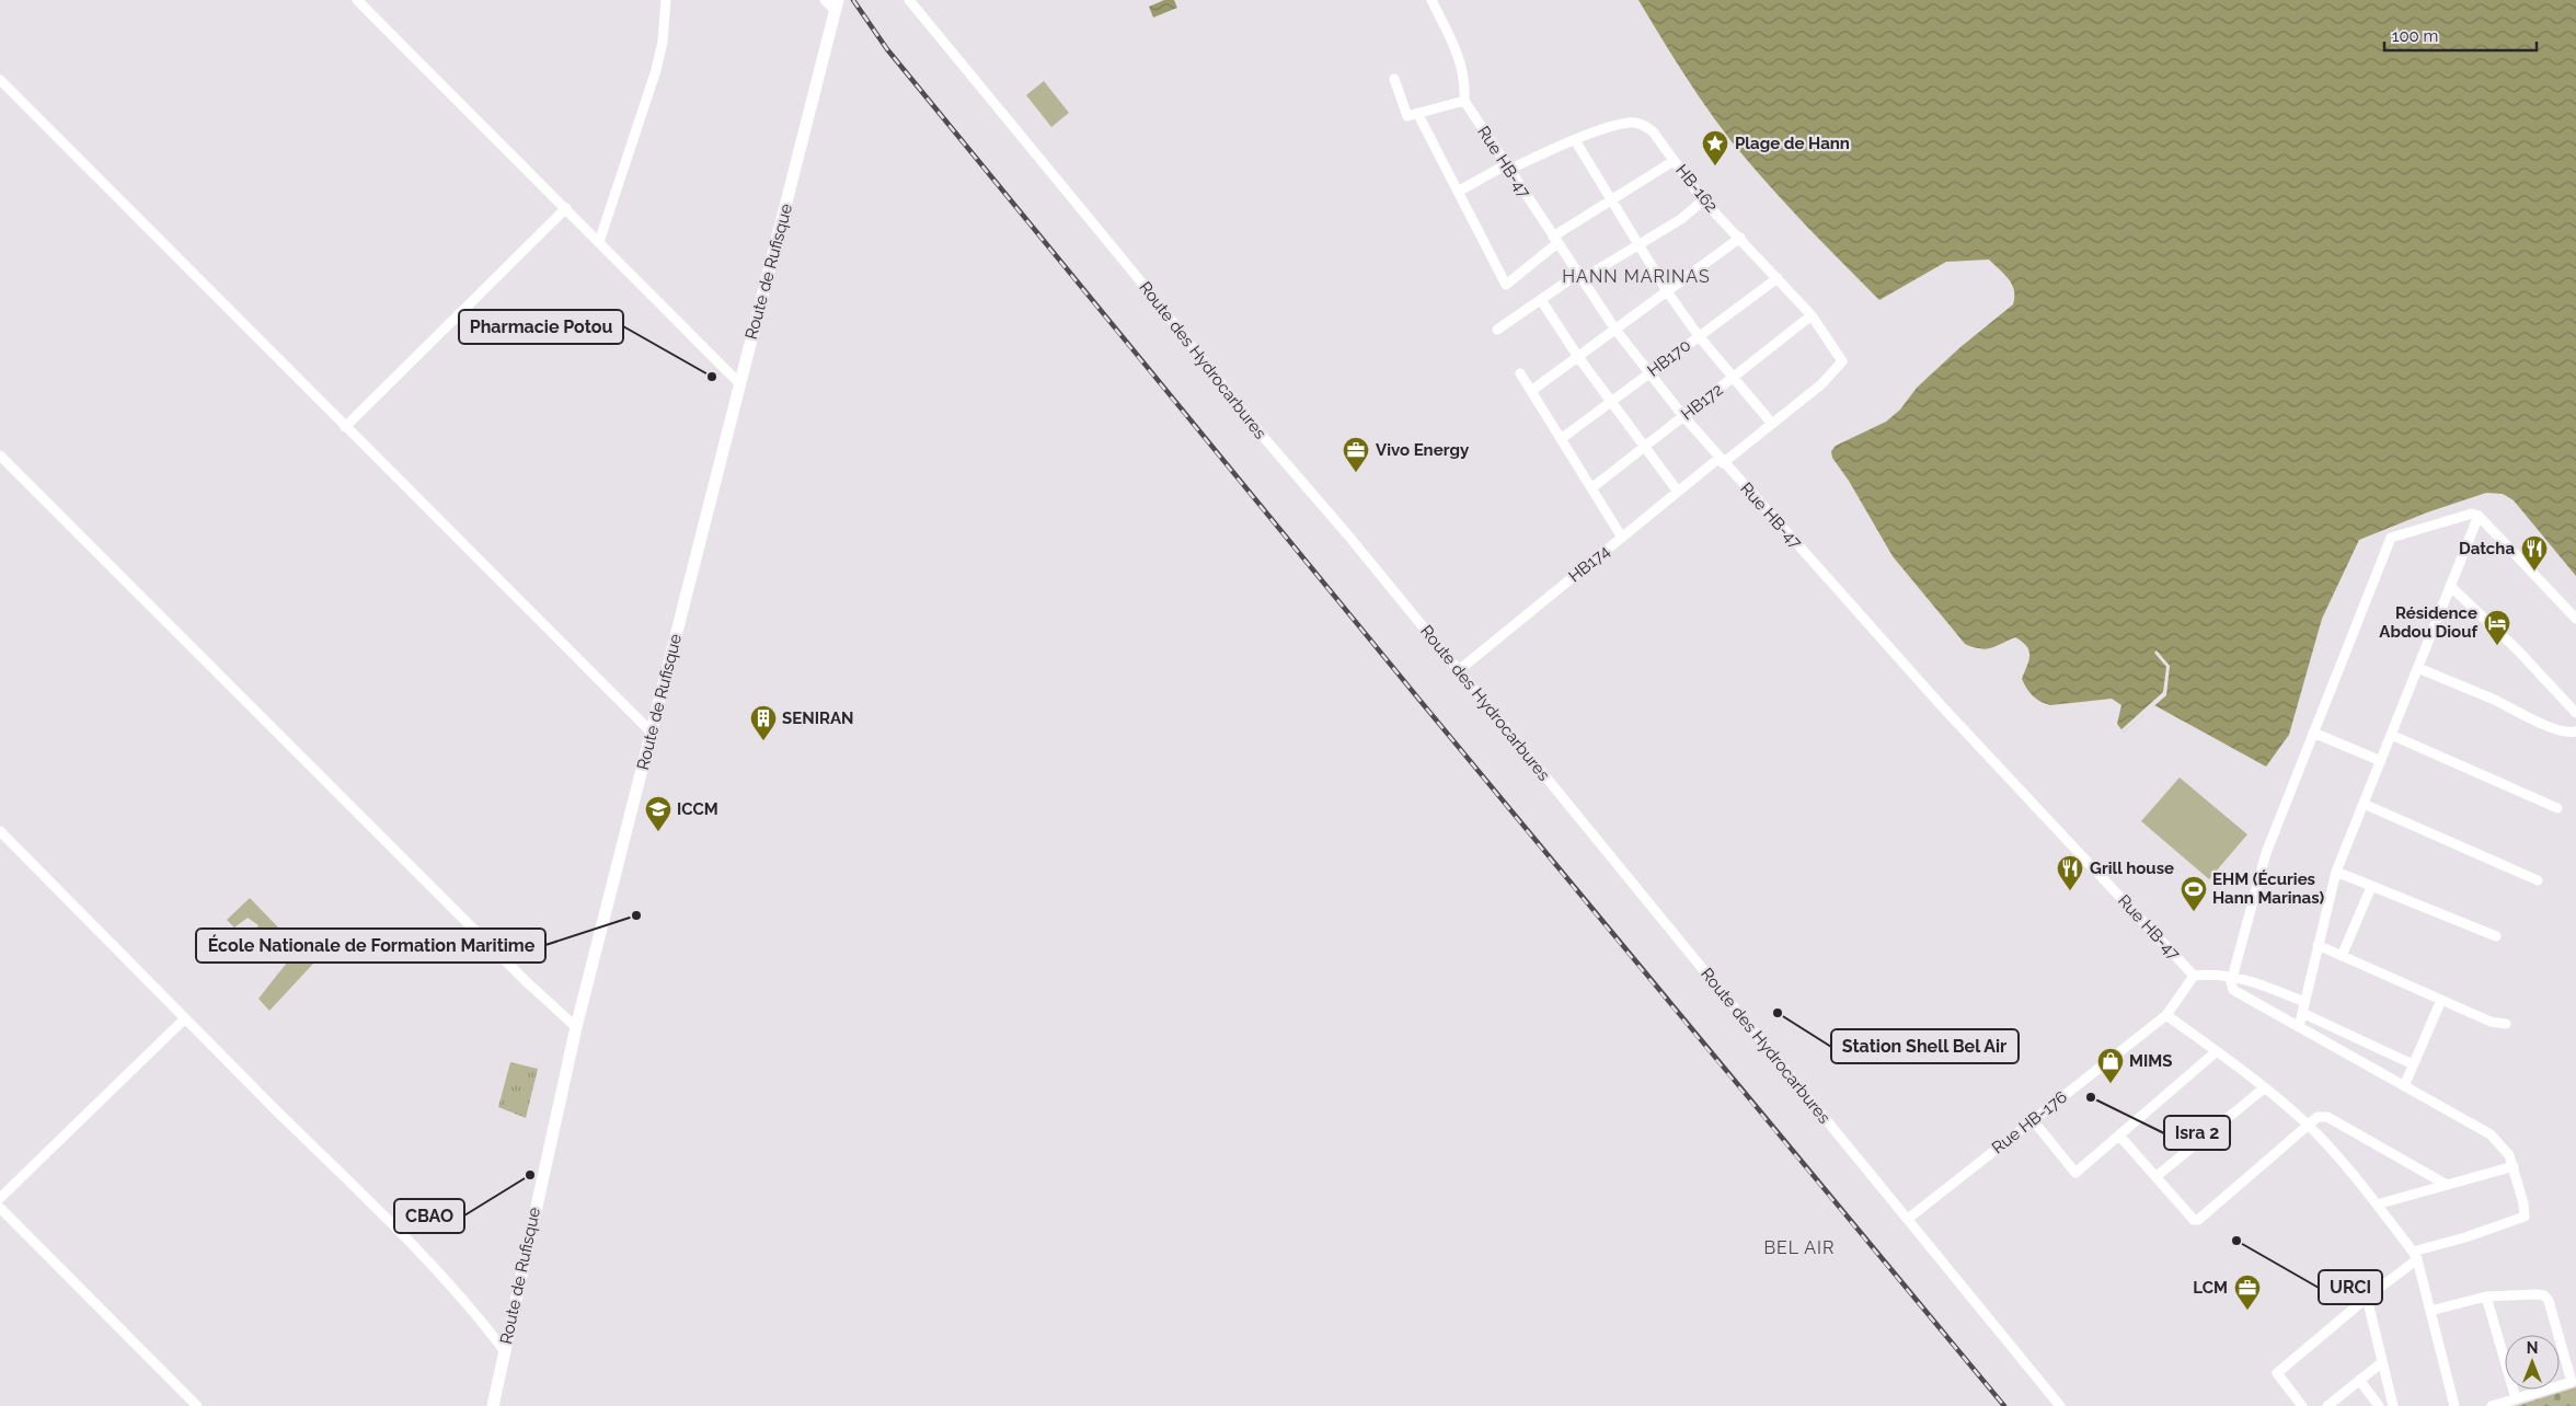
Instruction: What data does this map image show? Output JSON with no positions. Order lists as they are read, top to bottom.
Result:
{
  "streets": {
    "main road": ["Route de Rufisque"],
    "street": [
      "Rue HB-47",
      "HB-162",
      "HB170",
      "Route des Hydrocarbures",
      "HB172",
      "HB174",
      "Rue HB-176"
    ]
  },
  "crossings": [
    ["Rue HB-47", "HB-162"],
    ["Rue HB-47", "HB170"],
    ["Rue HB-47", "HB172"],
    ["Rue HB-47", "HB174"],
    ["Rue HB-47", "Rue HB-176"],
    ["HB-162", "HB170"],
    ["HB-162", "HB172"],
    ["HB-162", "HB174"],
    ["Route des Hydrocarbures", "HB174"],
    ["Route des Hydrocarbures", "Rue HB-176"]
  ],
  "districts": ["HANN MARINAS", "BEL AIR"],
  "places": {
    "place": ["Plage de Hann"],
    "other": [
      "Pharmacie Potou",
      "École Nationale de Formation Maritime",
      "Station Shell Bel Air",
      "Isra 2",
      "CBAO",
      "URCI"
    ],
    "office": ["Vivo Energy", "LCM"],
    "restaurant": ["Datcha", "Grill house"],
    "hotel": ["Résidence Abdou Diouf"],
    "building": ["SENIRAN"],
    "school or university": ["ICCM"],
    "sports": ["EHM (Écuries Hann Marinas)"],
    "shop": ["MIMS"]
  },
  "scale_bar": "100 m",
  "north": "top"
}
